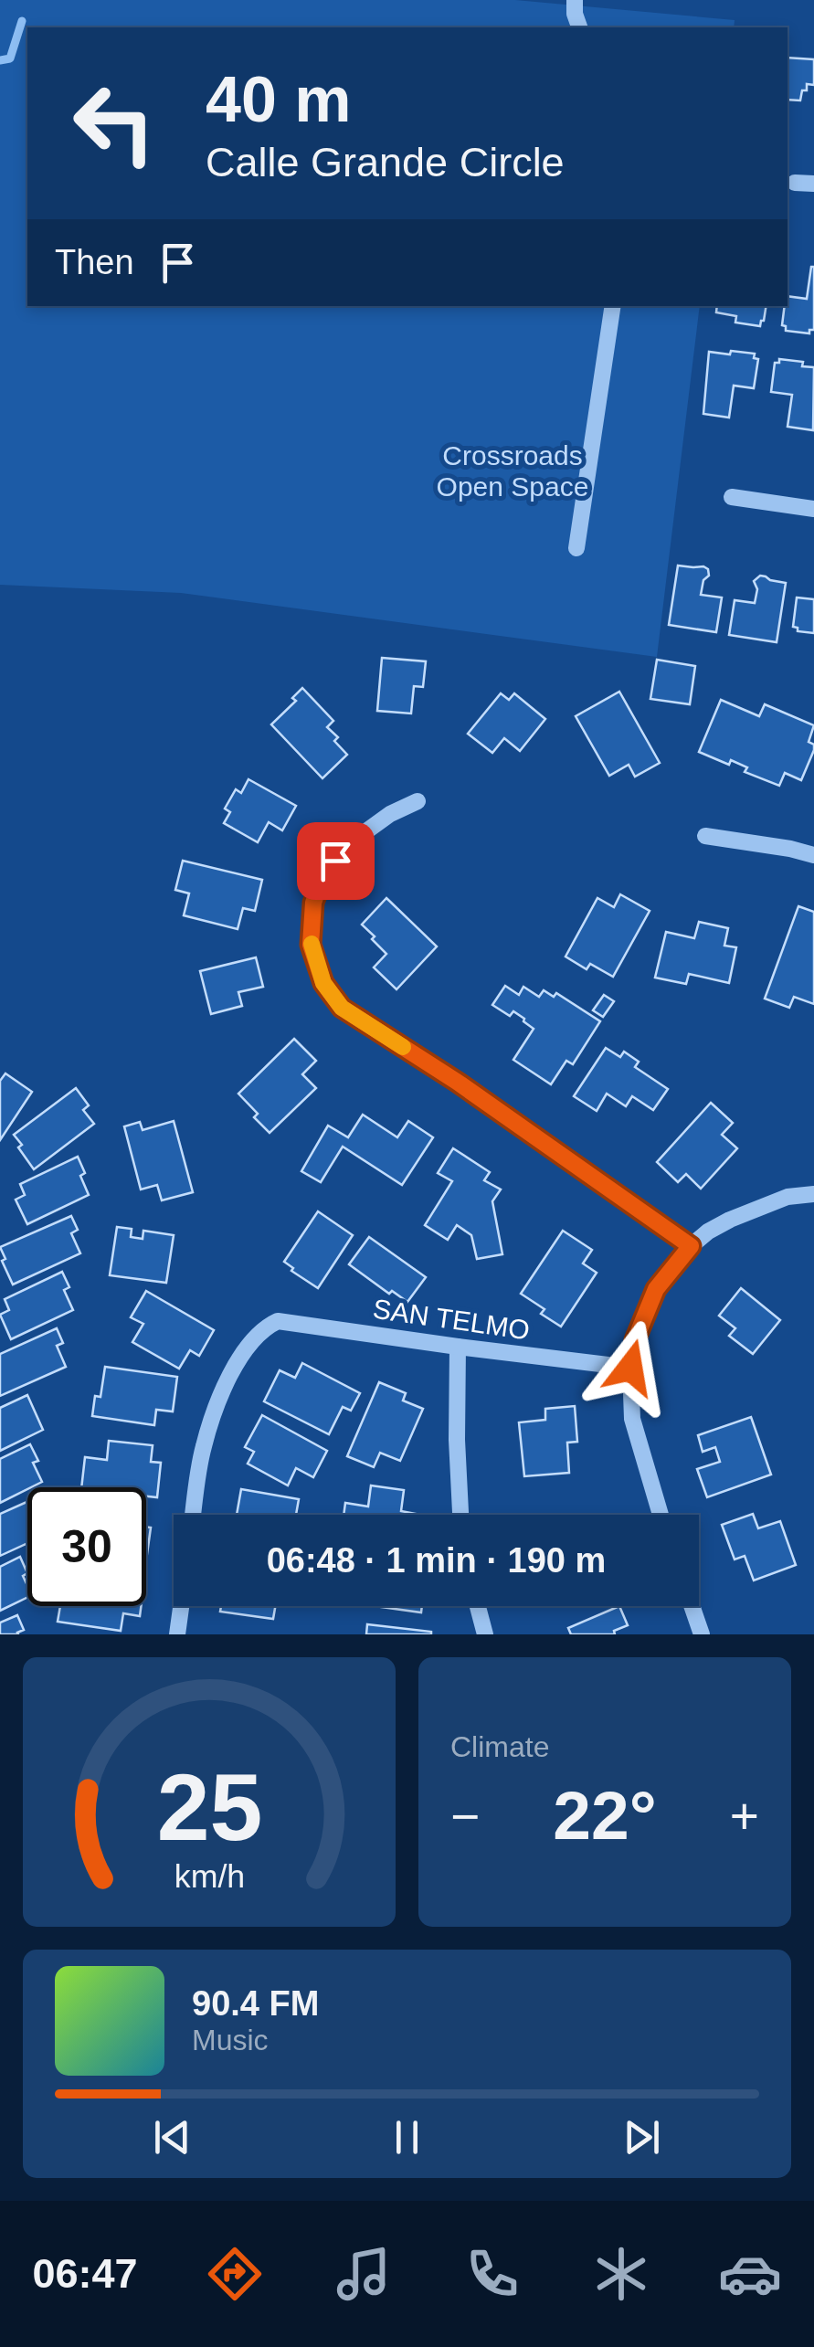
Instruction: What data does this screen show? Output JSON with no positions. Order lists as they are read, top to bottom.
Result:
{
  "streets": {
    "street": ["SAN TELMO"]
  },
  "parks": ["Crossroads Open Space"],
  "page": {
    "turn": ["40 m", "Calle Grande Circle"],
    "then": "Then",
    "limit": "30",
    "trip": "06:48 · 1 min · 190 m",
    "tile": "Climate",
    "heat": ["−", "22°", "+"],
    "song": ["90.4 FM", "Music"],
    "tabs": "06:47",
    "gauge": ["25", "km/h"]
  }
}
